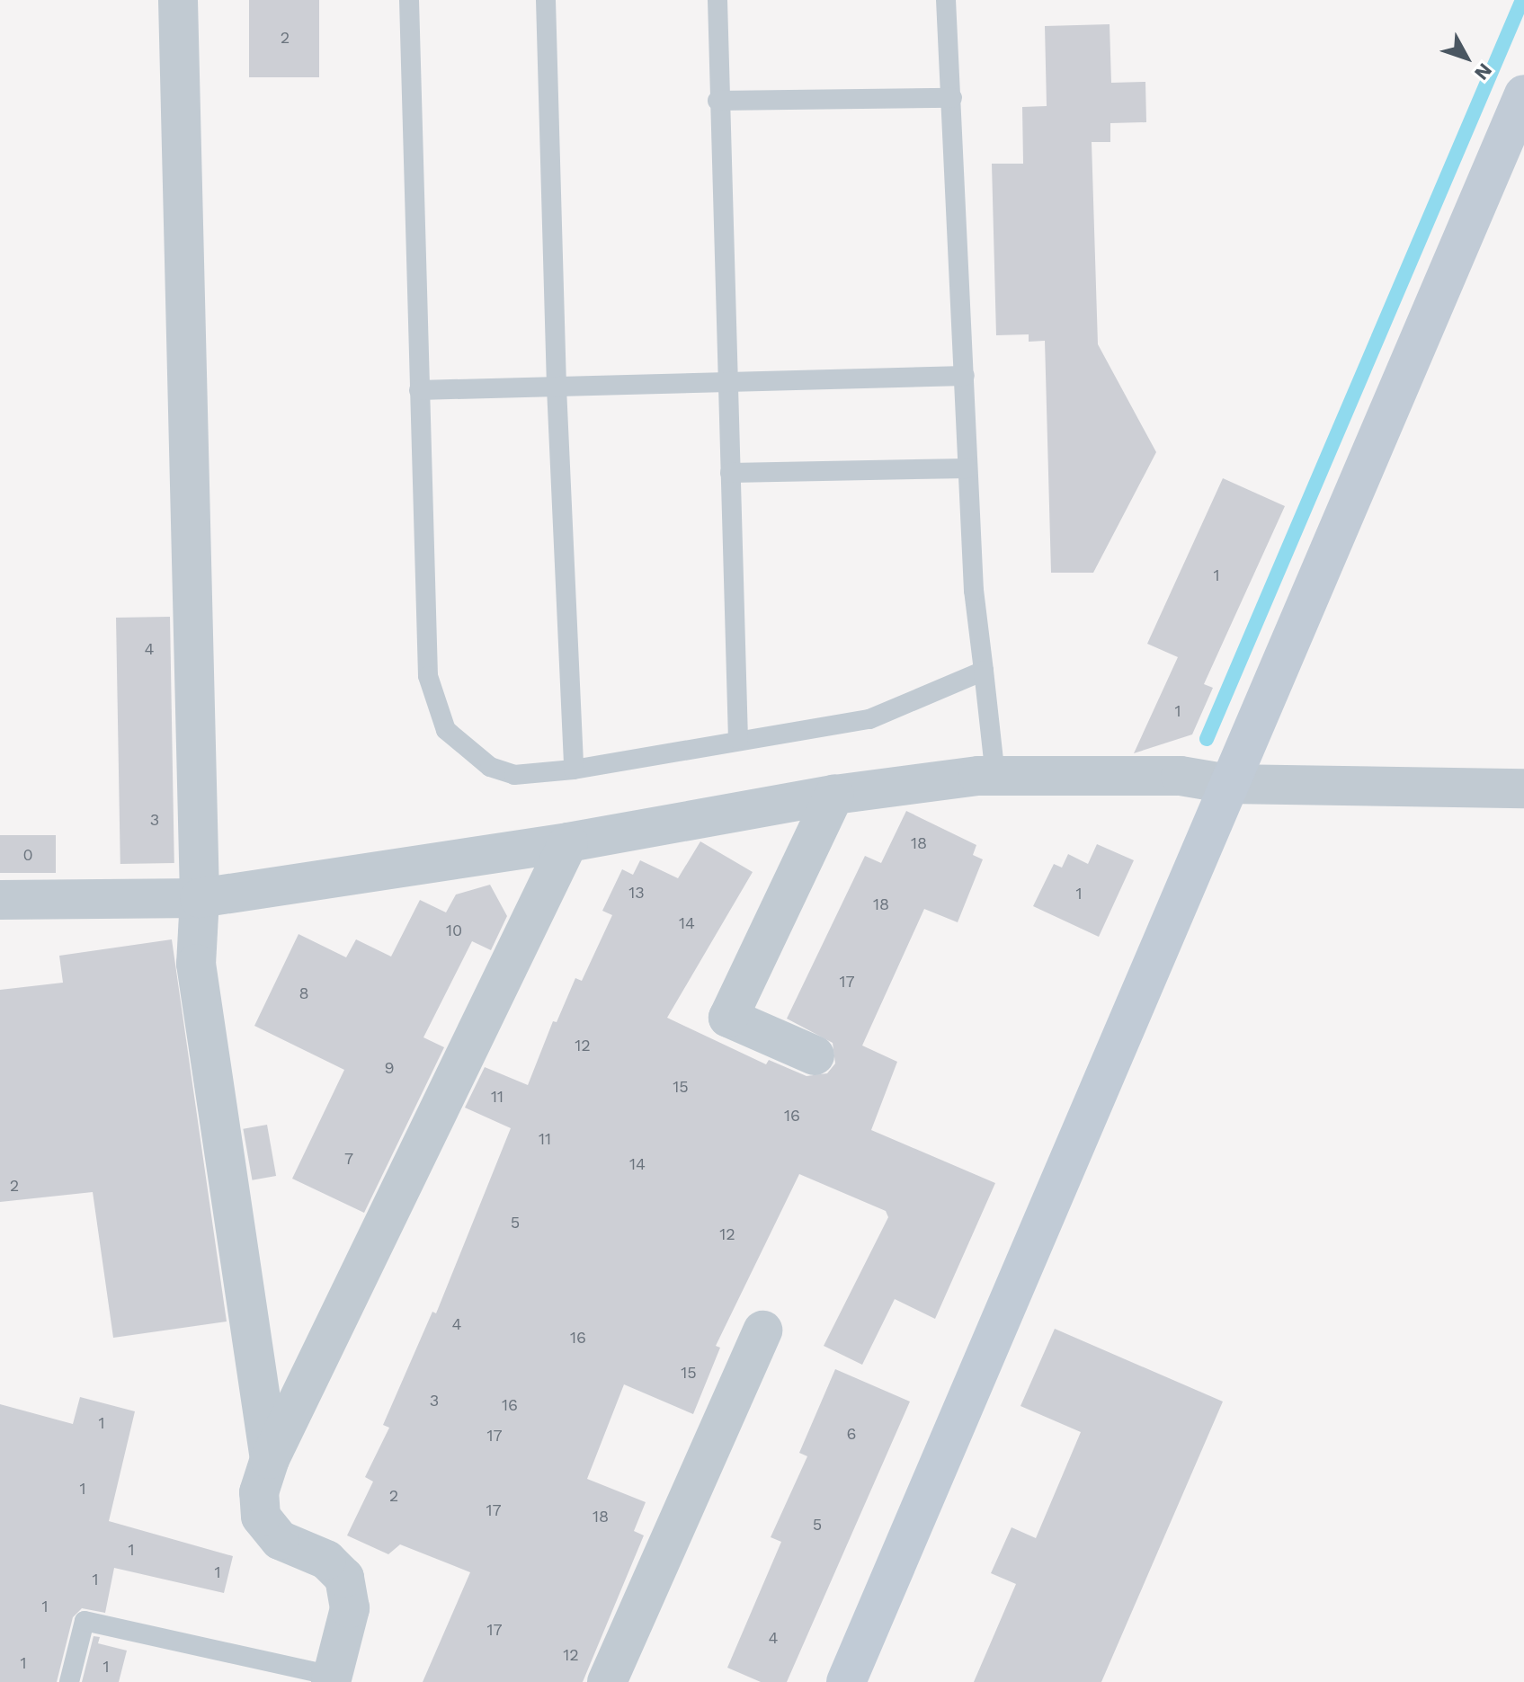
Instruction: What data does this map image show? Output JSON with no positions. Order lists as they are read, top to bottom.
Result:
{
  "house_numbers": [
    "2",
    "1",
    "4",
    "1",
    "3",
    "18",
    "0",
    "13",
    "1",
    "18",
    "14",
    "10",
    "17",
    "8",
    "12",
    "9",
    "15",
    "11",
    "16",
    "11",
    "7",
    "14",
    "2",
    "5",
    "12",
    "4",
    "16",
    "15",
    "3",
    "16",
    "1",
    "6",
    "17",
    "1",
    "2",
    "17",
    "18",
    "5",
    "1",
    "1",
    "1",
    "1",
    "17",
    "4",
    "12",
    "1",
    "1"
  ],
  "north": "bottom right"
}
